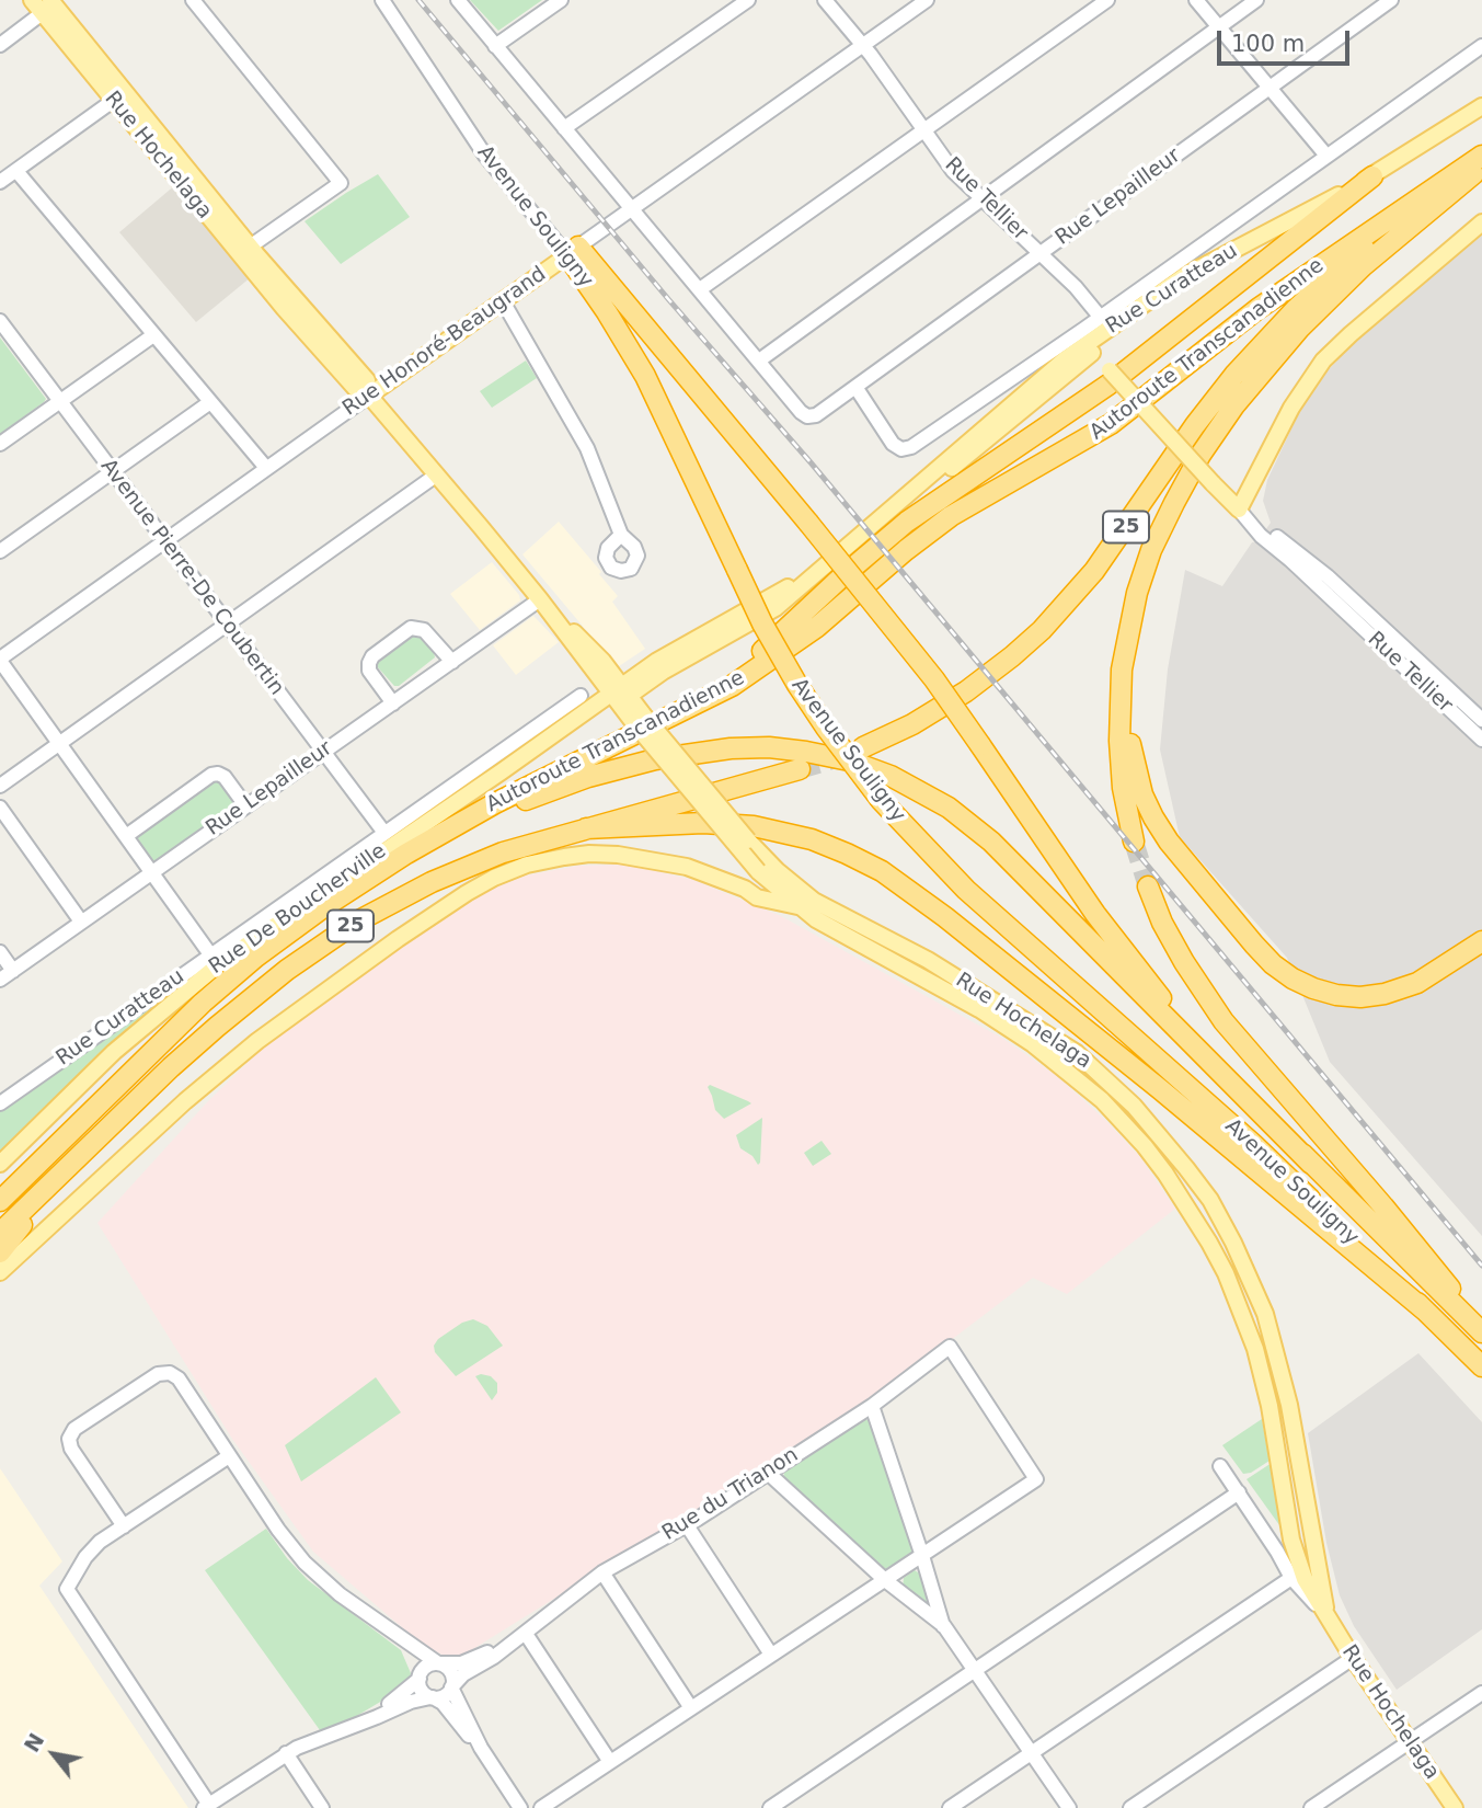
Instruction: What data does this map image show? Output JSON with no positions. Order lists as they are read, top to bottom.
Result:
{
  "streets": {
    "highway": ["Avenue Souligny", "Autoroute Transcanadienne", "25"],
    "main road": [
      "Rue Hochelaga",
      "Rue Tellier",
      "Rue Curatteau",
      "Rue Honoré-Beaugrand",
      "Rue De Boucherville"
    ],
    "street": ["Rue Lepailleur", "Avenue Pierre-De Coubertin", "Rue du Trianon"]
  },
  "crossings": [
    ["Rue Hochelaga", "Rue Lepailleur"],
    ["Rue Hochelaga", "Rue Curatteau"],
    ["Rue Hochelaga", "Rue Honoré-Beaugrand"],
    ["Rue Hochelaga", "Autoroute Transcanadienne"],
    ["Rue Hochelaga", "Rue De Boucherville"],
    ["Rue Lepailleur", "Rue Tellier"],
    ["Rue Lepailleur", "Rue Curatteau"],
    ["Rue Lepailleur", "Avenue Pierre-De Coubertin"],
    ["Rue Tellier", "Rue Curatteau"],
    ["Rue Tellier", "Rue Honoré-Beaugrand"],
    ["Avenue Souligny", "Rue Honoré-Beaugrand"],
    ["Rue Curatteau", "Avenue Pierre-De Coubertin"],
    ["Rue Curatteau", "Rue De Boucherville"],
    ["Rue Honoré-Beaugrand", "Avenue Pierre-De Coubertin"]
  ],
  "scale_bar": "100 m",
  "north": "top left"
}
